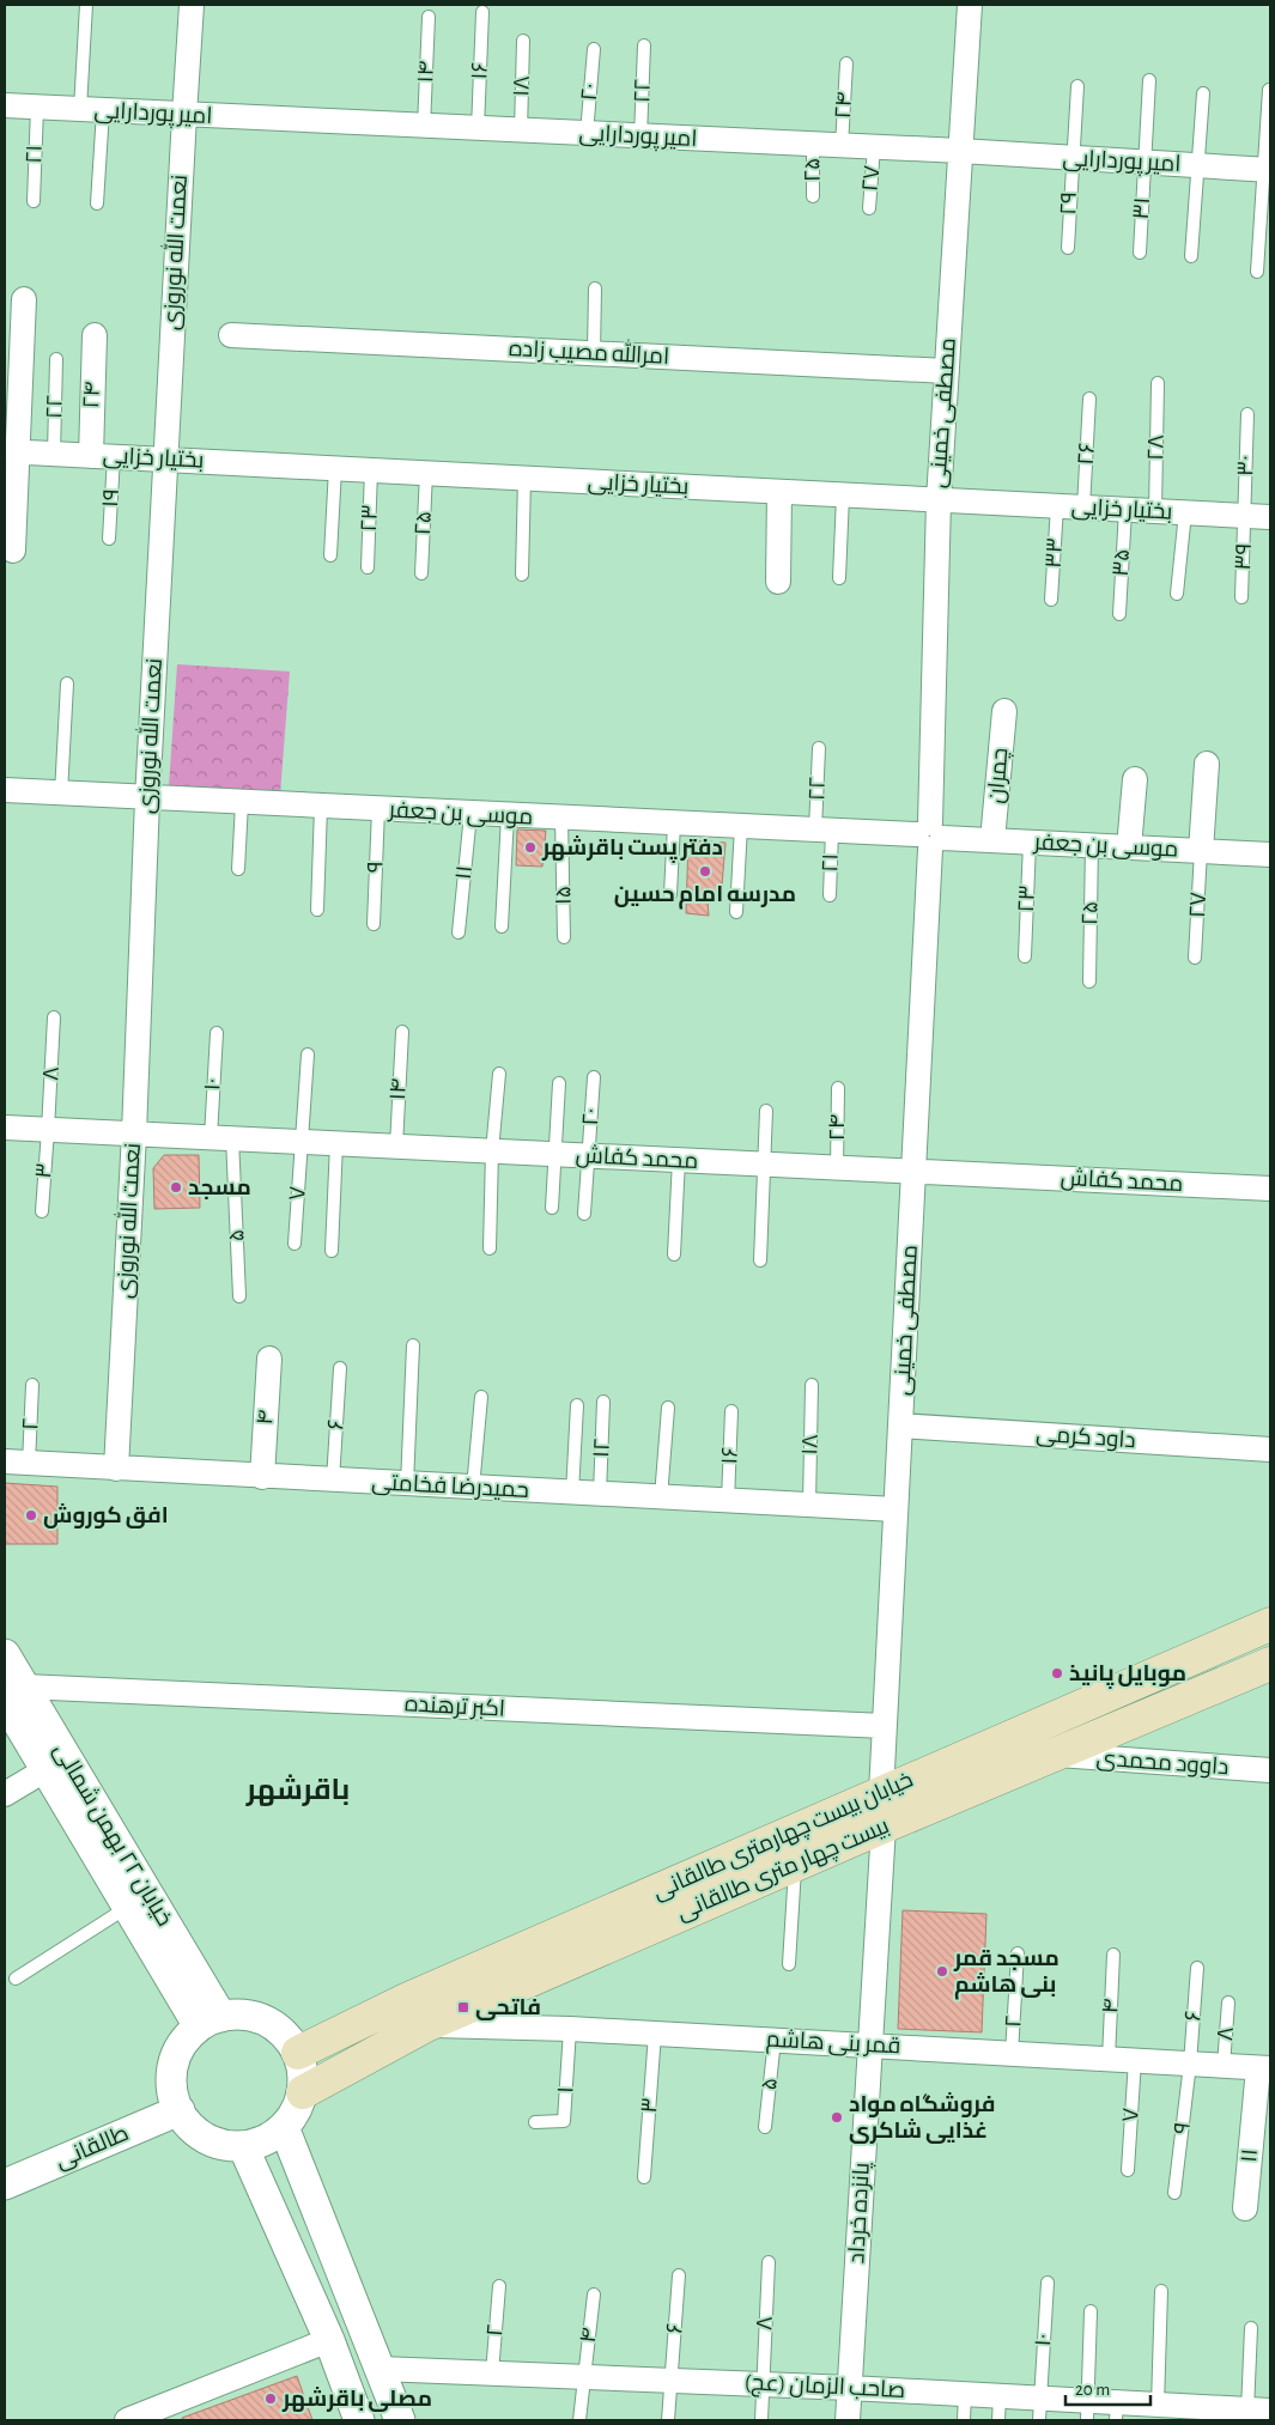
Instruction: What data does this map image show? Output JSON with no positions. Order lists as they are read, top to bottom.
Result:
{
  "streets": {
    "main road": ["خیابان بیست چهارمتری طالقانی", "بیست چهار متری طالقانی"],
    "street": [
      "۲۴",
      "امیر پوردارایی",
      "نعمت الله نوروزی",
      "امرالله مصیب زاده",
      "مصطفی خمینی",
      "بختیار خزایی",
      "چمران",
      "موسی بن جعفر",
      "۱۱",
      "محمد کفاش",
      "۴",
      "داود کرمی",
      "حمیدرضا فخامتی",
      "اکبر ترهنده",
      "داوود محمدی",
      "خیابان ۲۲ بهمن شمالی",
      "قمر بنی هاشم",
      "طالقانی",
      "پانزده خرداد",
      "صاحب الزمان (عج)"
    ],
    "lane": [
      "۱۶",
      "۱۴",
      "۱۸",
      "۲۲",
      "۲۰",
      "۲۱",
      "۲۵",
      "۲۷",
      "۲۹",
      "۳۱",
      "۲۸",
      "۲۶",
      "۳۰",
      "۱۹",
      "۲۳",
      "۳۳",
      "۳۹",
      "۳۵",
      "۹",
      "۱۵",
      "۸",
      "۱۰",
      "۳",
      "۷",
      "۵",
      "۲",
      "۶",
      "۱۲",
      "۱"
    ]
  },
  "crossings": [
    ["۱۶", "امیر پوردارایی"],
    ["۱۶", "حمیدرضا فخامتی"],
    ["۱۴", "امیر پوردارایی"],
    ["۱۴", "محمد کفاش"],
    ["۱۸", "امیر پوردارایی"],
    ["۱۸", "حمیدرضا فخامتی"],
    ["۲۲", "امیر پوردارایی"],
    ["۲۲", "۲۱"],
    ["۲۲", "بختیار خزایی"],
    ["۲۲", "موسی بن جعفر"],
    ["۲۰", "امیر پوردارایی"],
    ["۲۰", "محمد کفاش"],
    ["۲۴", "امیر پوردارایی"],
    ["۲۴", "بختیار خزایی"],
    ["۲۴", "۱۹"],
    ["۲۴", "محمد کفاش"],
    ["امیر پوردارایی", "۲۱"],
    ["امیر پوردارایی", "۲۵"],
    ["امیر پوردارایی", "۲۷"],
    ["امیر پوردارایی", "۲۹"],
    ["امیر پوردارایی", "۳۱"],
    ["امیر پوردارایی", "نعمت الله نوروزی"],
    ["امیر پوردارایی", "مصطفی خمینی"],
    ["۲۱", "موسی بن جعفر"],
    ["۲۵", "بختیار خزایی"],
    ["۲۵", "موسی بن جعفر"],
    ["۲۷", "موسی بن جعفر"],
    ["نعمت الله نوروزی", "بختیار خزایی"],
    ["نعمت الله نوروزی", "موسی بن جعفر"],
    ["نعمت الله نوروزی", "محمد کفاش"],
    ["نعمت الله نوروزی", "حمیدرضا فخامتی"],
    ["امرالله مصیب زاده", "مصطفی خمینی"],
    ["مصطفی خمینی", "بختیار خزایی"],
    ["مصطفی خمینی", "موسی بن جعفر"],
    ["مصطفی خمینی", "محمد کفاش"],
    ["مصطفی خمینی", "داود کرمی"],
    ["مصطفی خمینی", "حمیدرضا فخامتی"],
    ["مصطفی خمینی", "اکبر ترهنده"],
    ["مصطفی خمینی", "خیابان بیست چهارمتری طالقانی"],
    ["۲۸", "بختیار خزایی"],
    ["۲۶", "بختیار خزایی"],
    ["بختیار خزایی", "۳۰"],
    ["بختیار خزایی", "۱۹"],
    ["بختیار خزایی", "۲۳"],
    ["بختیار خزایی", "۳۳"],
    ["بختیار خزایی", "۳۹"],
    ["بختیار خزایی", "۳۵"],
    ["۳۰", "۳۹"],
    ["۲۳", "موسی بن جعفر"],
    ["چمران", "موسی بن جعفر"],
    ["موسی بن جعفر", "۹"],
    ["موسی بن جعفر", "۱۱"],
    ["موسی بن جعفر", "۱۵"],
    ["۹", "۶"],
    ["۹", "قمر بنی هاشم"],
    ["۱۱", "قمر بنی هاشم"],
    ["۸", "محمد کفاش"],
    ["۸", "۳"],
    ["۸", "قمر بنی هاشم"],
    ["۸", "صاحب الزمان (عج)"],
    ["۱۰", "محمد کفاش"],
    ["۱۰", "۵"],
    ["۱۰", "صاحب الزمان (عج)"],
    ["محمد کفاش", "۳"],
    ["محمد کفاش", "۷"],
    ["محمد کفاش", "۵"],
    ["۳", "قمر بنی هاشم"],
    ["۷", "قمر بنی هاشم"],
    ["۵", "قمر بنی هاشم"],
    ["۴", "حمیدرضا فخامتی"],
    ["۴", "قمر بنی هاشم"],
    ["۴", "صاحب الزمان (عج)"],
    ["۲", "حمیدرضا فخامتی"],
    ["۲", "قمر بنی هاشم"],
    ["۲", "صاحب الزمان (عج)"],
    ["۶", "حمیدرضا فخامتی"],
    ["۶", "قمر بنی هاشم"],
    ["۶", "صاحب الزمان (عج)"],
    ["۱۲", "حمیدرضا فخامتی"],
    ["اکبر ترهنده", "خیابان ۲۲ بهمن شمالی"],
    ["داوود محمدی", "بیست چهار متری طالقانی"],
    ["خیابان ۲۲ بهمن شمالی", "خیابان بیست چهارمتری طالقانی"],
    ["خیابان ۲۲ بهمن شمالی", "بیست چهار متری طالقانی"],
    ["خیابان ۲۲ بهمن شمالی", "طالقانی"],
    ["خیابان بیست چهارمتری طالقانی", "بیست چهار متری طالقانی"],
    ["خیابان بیست چهارمتری طالقانی", "قمر بنی هاشم"],
    ["خیابان بیست چهارمتری طالقانی", "طالقانی"],
    ["بیست چهار متری طالقانی", "قمر بنی هاشم"],
    ["بیست چهار متری طالقانی", "طالقانی"],
    ["بیست چهار متری طالقانی", "پانزده خرداد"],
    ["قمر بنی هاشم", "۱"],
    ["قمر بنی هاشم", "پانزده خرداد"],
    ["پانزده خرداد", "صاحب الزمان (عج)"]
  ],
  "districts": ["باقرشهر"],
  "places": {
    "other": [
      "دفتر پست باقرشهر",
      "مدرسه امام حسین",
      "مسجد",
      "افق کوروش",
      "موبایل پانیذ",
      "مسجد قمر بنی هاشم",
      "فروشگاه مواد غذایی شاکری",
      "مصلی باقرشهر"
    ],
    "transit": ["فاتحی"]
  },
  "scale_bar": "20 m"
}
